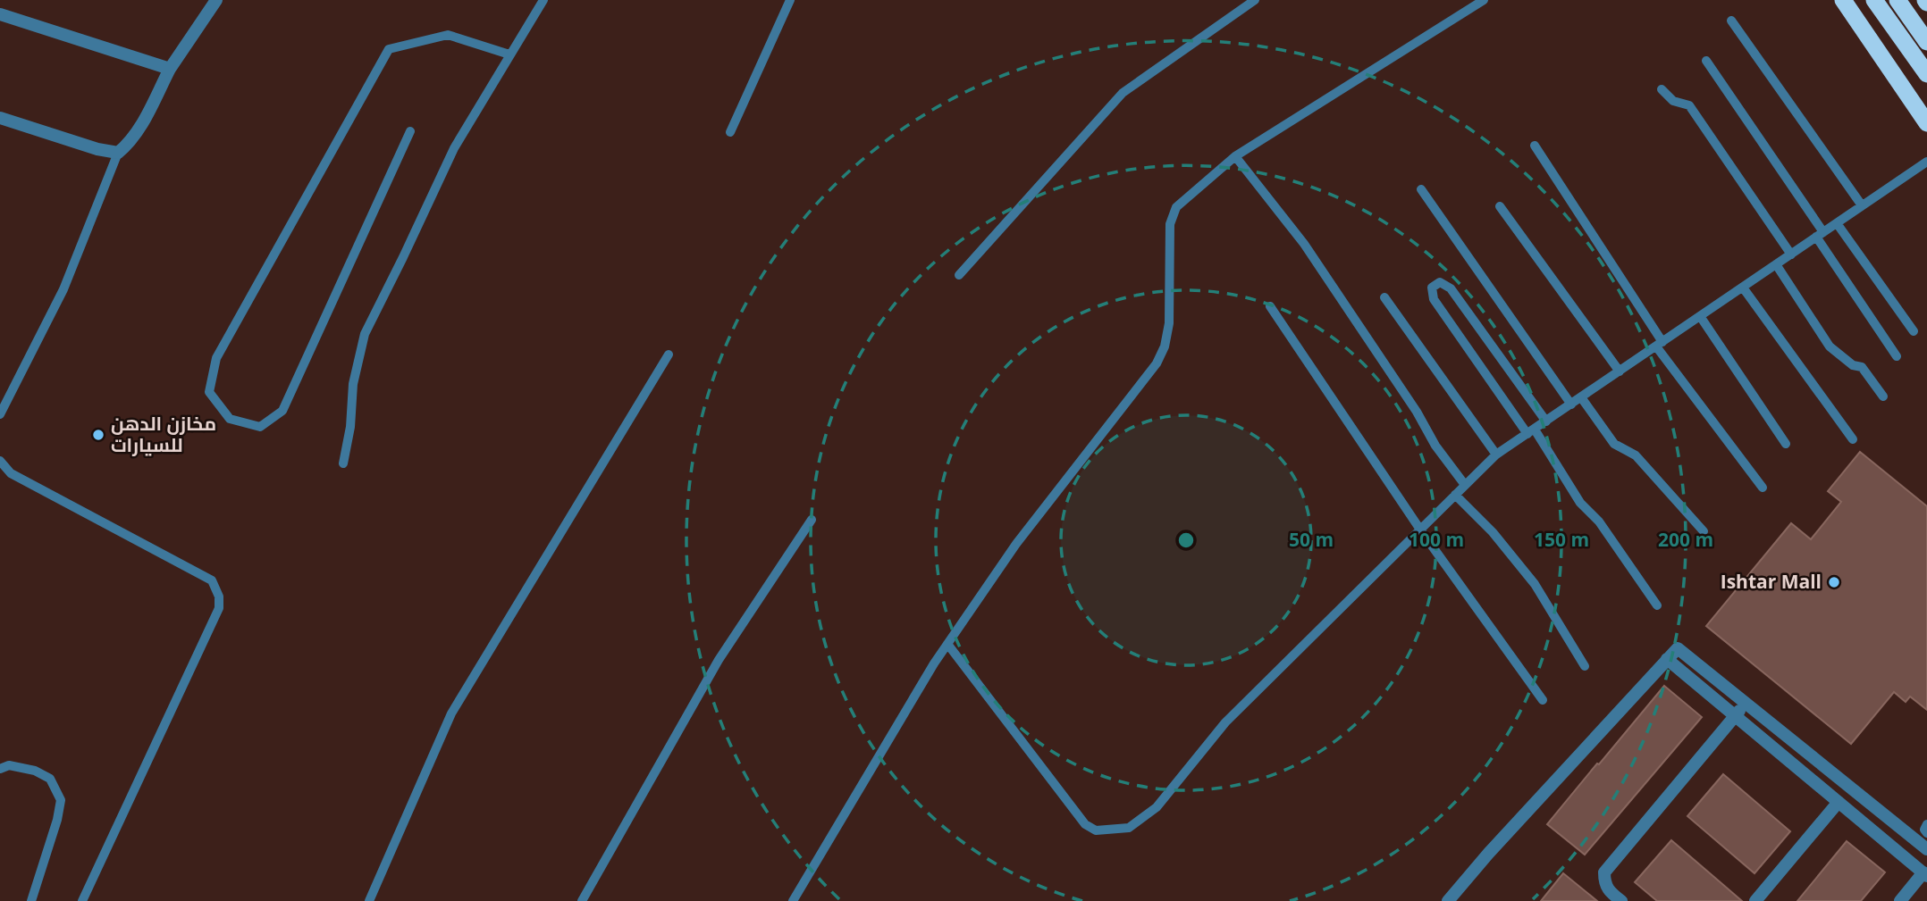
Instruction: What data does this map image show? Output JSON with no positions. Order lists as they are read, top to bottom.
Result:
{
  "places": ["مخازن الدهن للسيارات", "Ishtar Mall"],
  "rings": [
    "50 m",
    "100 m",
    "150 m",
    "200 m"
  ]
}
